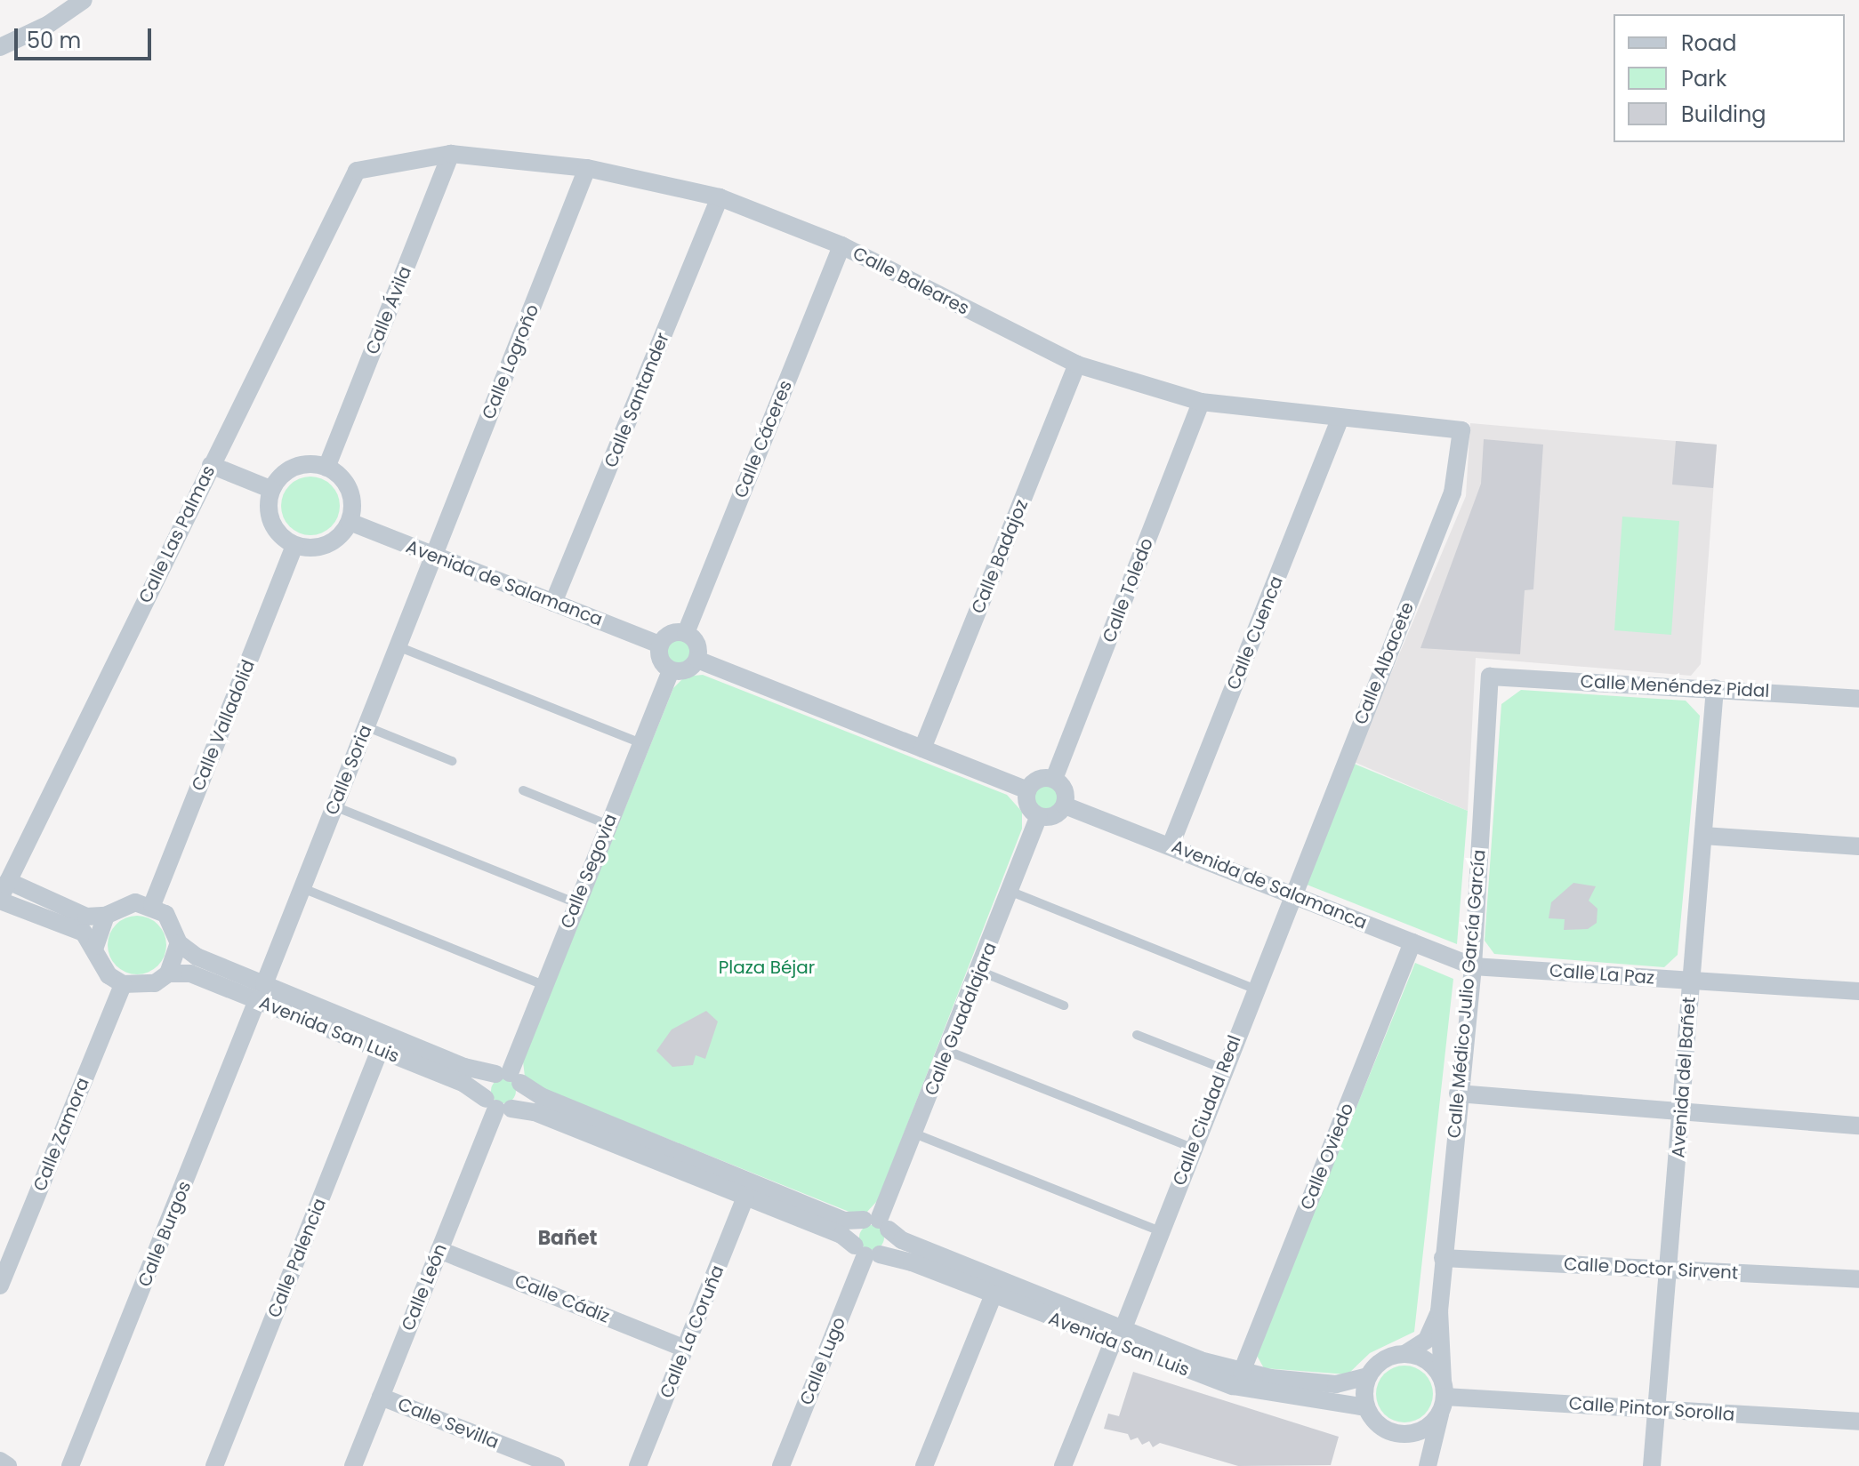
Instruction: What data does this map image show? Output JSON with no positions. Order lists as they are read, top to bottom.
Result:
{
  "streets": {
    "street": [
      "Calle Baleares",
      "Calle Ávila",
      "Calle Logroño",
      "Calle Santander",
      "Calle Cáceres",
      "Calle Las Palmas",
      "Calle Badajoz",
      "Avenida de Salamanca",
      "Calle Toledo",
      "Calle Cuenca",
      "Calle Albacete",
      "Calle Menéndez Pidal",
      "Calle Valladolid",
      "Calle Soria",
      "Calle Segovia",
      "Calle La Paz",
      "Calle Médico Julio García García",
      "Calle Guadalajara",
      "Avenida San Luis",
      "Avenida del Bañet",
      "Calle Ciudad Real",
      "Calle Zamora",
      "Calle Oviedo",
      "Calle Burgos",
      "Calle Palencia",
      "Calle Doctor Sirvent",
      "Calle León",
      "Calle Cádiz",
      "Calle La Coruña",
      "Calle Lugo",
      "Calle Pintor Sorolla",
      "Calle Sevilla"
    ]
  },
  "crossings": [
    ["Calle Baleares", "Calle Ávila"],
    ["Calle Baleares", "Calle Logroño"],
    ["Calle Baleares", "Calle Santander"],
    ["Calle Baleares", "Calle Cáceres"],
    ["Calle Baleares", "Calle Las Palmas"],
    ["Calle Baleares", "Calle Badajoz"],
    ["Calle Baleares", "Calle Toledo"],
    ["Calle Baleares", "Calle Cuenca"],
    ["Calle Baleares", "Calle Albacete"],
    ["Calle Ávila", "Avenida de Salamanca"],
    ["Calle Ávila", "Calle Valladolid"],
    ["Calle Logroño", "Avenida de Salamanca"],
    ["Calle Logroño", "Calle Soria"],
    ["Calle Santander", "Avenida de Salamanca"],
    ["Calle Cáceres", "Avenida de Salamanca"],
    ["Calle Cáceres", "Calle Segovia"],
    ["Avenida de Salamanca", "Calle Toledo"],
    ["Avenida de Salamanca", "Calle Cuenca"],
    ["Avenida de Salamanca", "Calle Albacete"],
    ["Avenida de Salamanca", "Calle Valladolid"],
    ["Avenida de Salamanca", "Calle Soria"],
    ["Avenida de Salamanca", "Calle Segovia"],
    ["Avenida de Salamanca", "Calle La Paz"],
    ["Avenida de Salamanca", "Calle Médico Julio García García"],
    ["Avenida de Salamanca", "Calle Guadalajara"],
    ["Avenida de Salamanca", "Calle Ciudad Real"],
    ["Avenida de Salamanca", "Calle Oviedo"],
    ["Calle Toledo", "Calle Guadalajara"],
    ["Calle Albacete", "Calle Ciudad Real"],
    ["Calle Menéndez Pidal", "Calle Médico Julio García García"],
    ["Calle Menéndez Pidal", "Avenida del Bañet"],
    ["Calle Valladolid", "Avenida San Luis"],
    ["Calle Valladolid", "Calle Zamora"],
    ["Calle Soria", "Avenida San Luis"],
    ["Calle Soria", "Calle Burgos"],
    ["Calle Segovia", "Avenida San Luis"],
    ["Calle La Paz", "Calle Médico Julio García García"],
    ["Calle La Paz", "Avenida del Bañet"],
    ["Calle Médico Julio García García", "Avenida San Luis"],
    ["Calle Médico Julio García García", "Calle Doctor Sirvent"],
    ["Calle Médico Julio García García", "Calle Pintor Sorolla"],
    ["Calle Guadalajara", "Avenida San Luis"],
    ["Avenida San Luis", "Calle Ciudad Real"],
    ["Avenida San Luis", "Calle Zamora"],
    ["Avenida San Luis", "Calle Oviedo"],
    ["Avenida San Luis", "Calle Burgos"],
    ["Avenida San Luis", "Calle Palencia"],
    ["Avenida San Luis", "Calle León"],
    ["Avenida San Luis", "Calle La Coruña"],
    ["Avenida San Luis", "Calle Lugo"],
    ["Avenida San Luis", "Calle Pintor Sorolla"],
    ["Avenida del Bañet", "Calle Doctor Sirvent"],
    ["Avenida del Bañet", "Calle Pintor Sorolla"],
    ["Calle León", "Calle Cádiz"],
    ["Calle León", "Calle Sevilla"],
    ["Calle Cádiz", "Calle La Coruña"]
  ],
  "districts": ["Bañet"],
  "parks": ["Plaza Béjar"],
  "legend": ["Road", "Park", "Building"],
  "scale_bar": "50 m"
}
